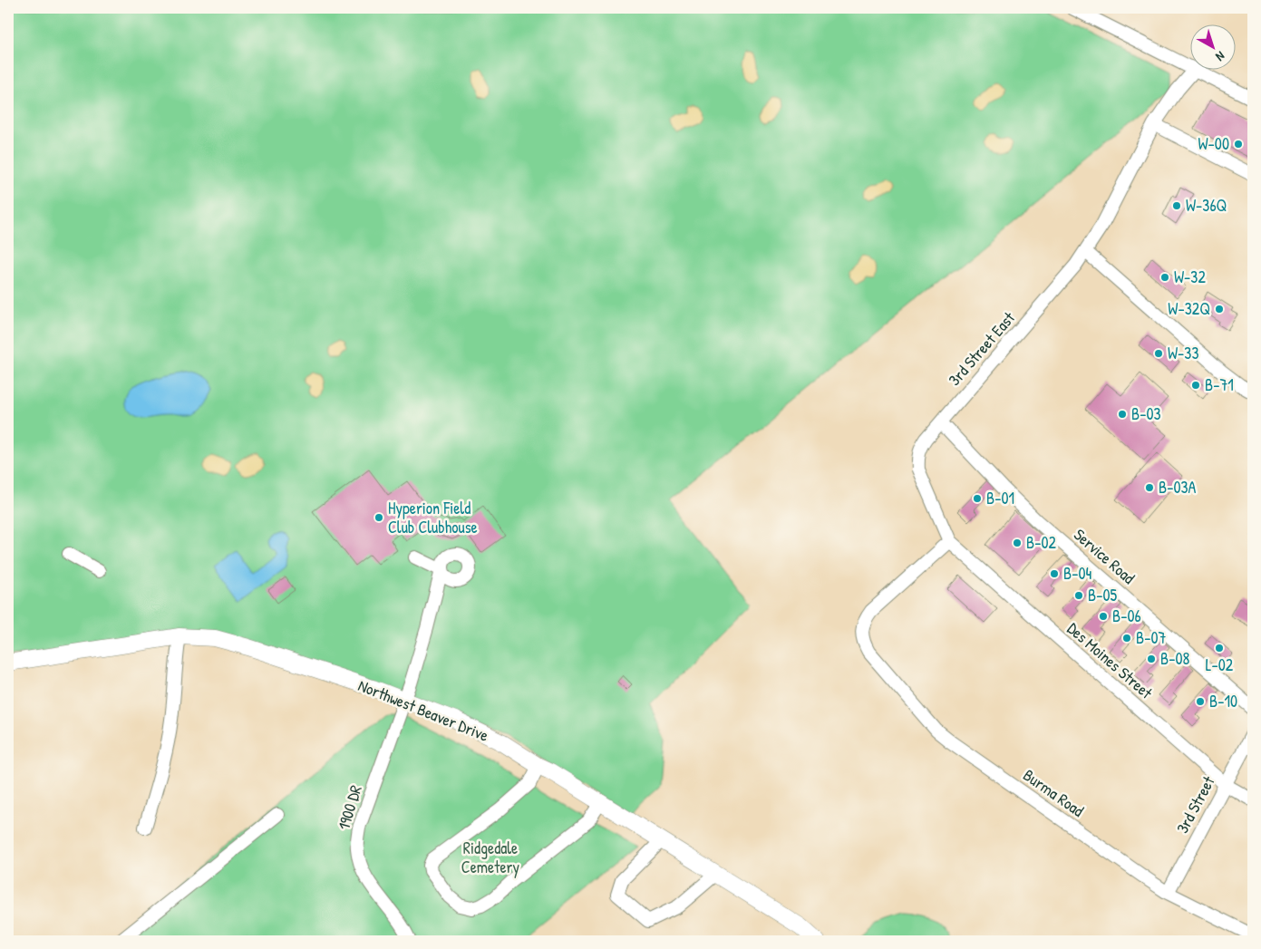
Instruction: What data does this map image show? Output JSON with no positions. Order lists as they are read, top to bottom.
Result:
{
  "streets": {
    "main road": ["Northwest Beaver Drive"],
    "street": [
      "3rd Street East",
      "Service Road",
      "Des Moines Street",
      "Burma Road",
      "3rd Street",
      "1900 DR"
    ]
  },
  "crossings": [
    ["3rd Street East", "Service Road"],
    ["3rd Street East", "Des Moines Street"],
    ["3rd Street East", "Burma Road"],
    ["Des Moines Street", "Burma Road"],
    ["Des Moines Street", "3rd Street"],
    ["Northwest Beaver Drive", "1900 DR"],
    ["Burma Road", "3rd Street"]
  ],
  "parks": ["Ridgedale Cemetery"],
  "places": [
    "W-00",
    "W-36Q",
    "W-32",
    "W-32Q",
    "W-33",
    "B-71",
    "B-03",
    "B-03A",
    "B-01",
    "Hyperion Field Club Clubhouse",
    "B-02",
    "B-04",
    "B-05",
    "B-06",
    "B-07",
    "L-02",
    "B-08",
    "B-10"
  ],
  "north": "bottom right"
}
